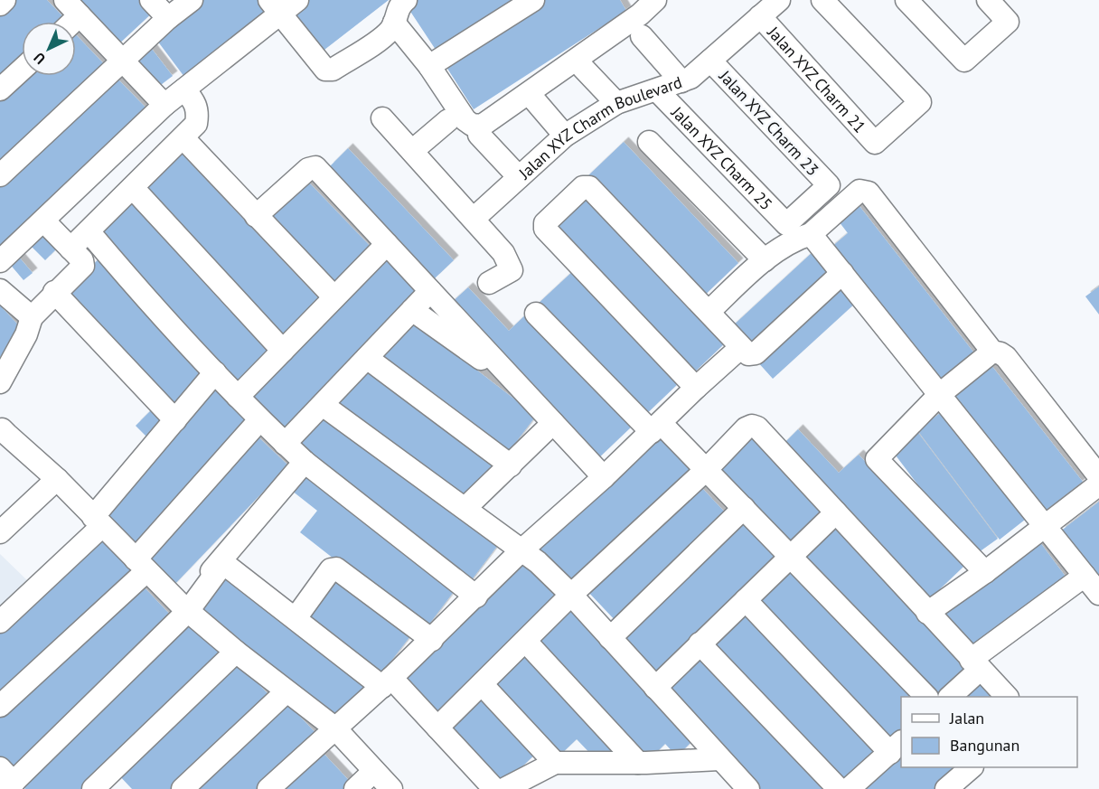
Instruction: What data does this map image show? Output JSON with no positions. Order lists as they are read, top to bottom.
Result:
{
  "streets": {
    "street": [
      "Jalan XYZ Charm 21",
      "Jalan XYZ Charm 23",
      "Jalan XYZ Charm Boulevard",
      "Jalan XYZ Charm 25"
    ]
  },
  "crossings": [
    ["Jalan XYZ Charm 21", "Jalan XYZ Charm Boulevard"],
    ["Jalan XYZ Charm 23", "Jalan XYZ Charm Boulevard"],
    ["Jalan XYZ Charm 23", "Jalan XYZ Charm 25"],
    ["Jalan XYZ Charm Boulevard", "Jalan XYZ Charm 25"]
  ],
  "legend": ["Jalan", "Bangunan"],
  "north": "bottom left"
}
